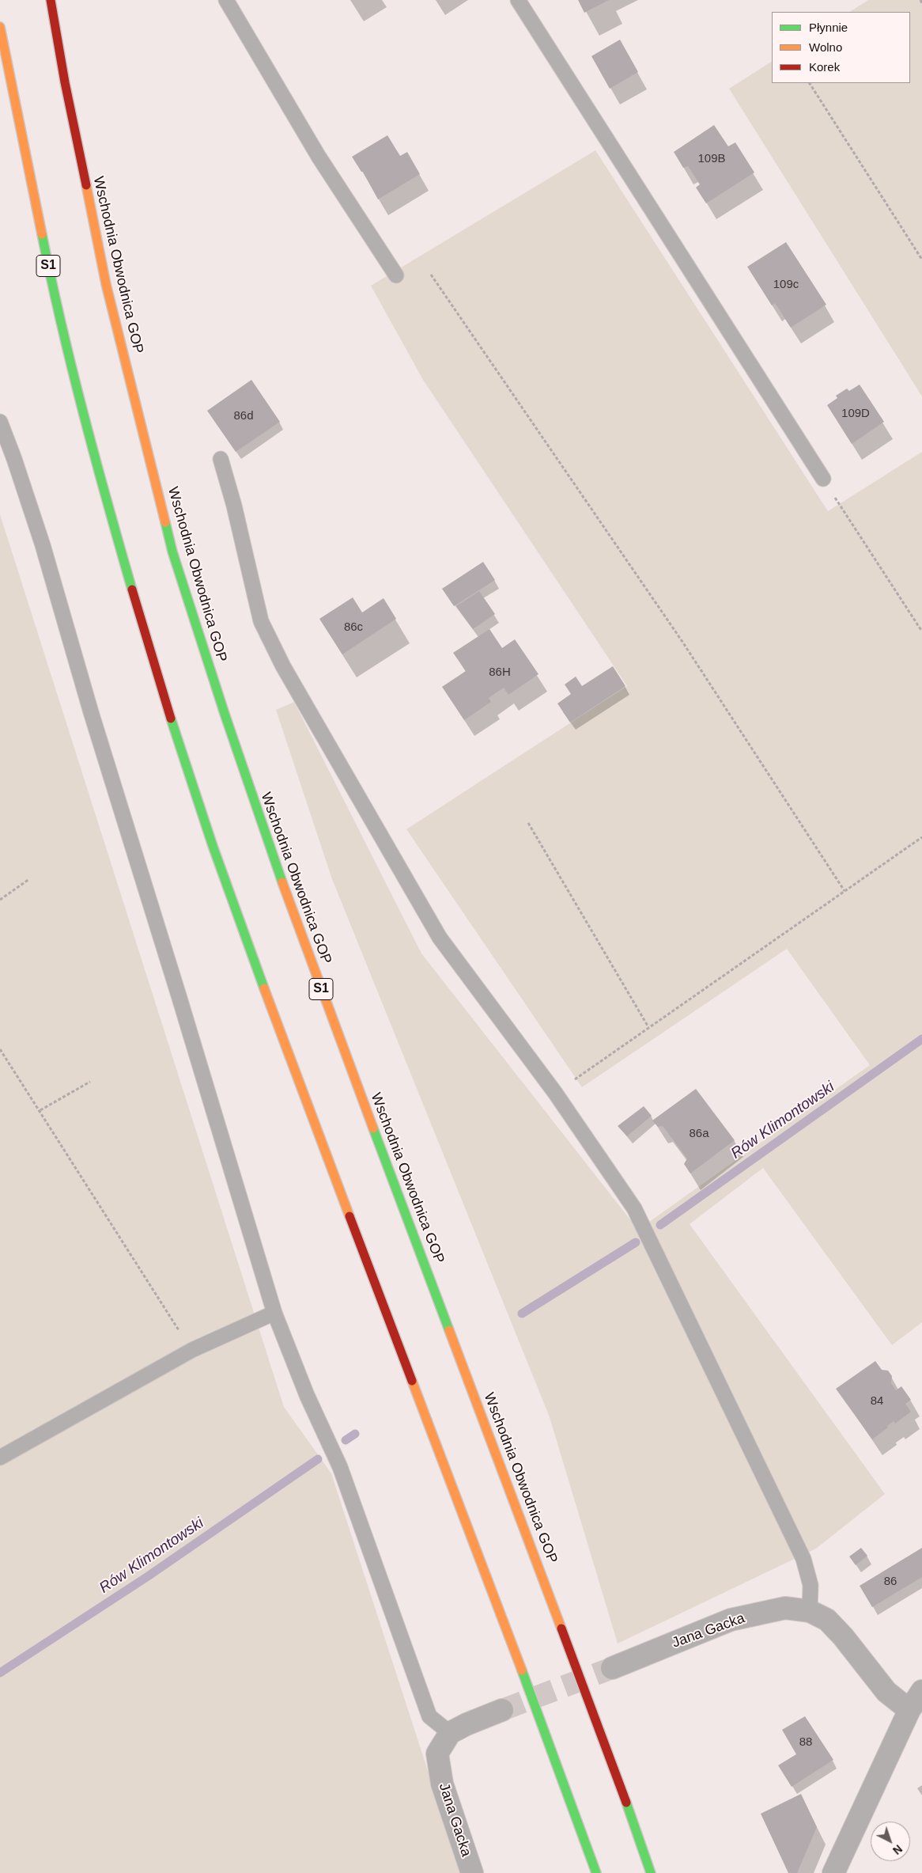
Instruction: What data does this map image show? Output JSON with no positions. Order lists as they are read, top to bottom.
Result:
{
  "streets": {
    "highway": ["Wschodnia Obwodnica GOP", "S1"],
    "street": ["Jana Gacka"]
  },
  "water": ["Rów Klimontowski"],
  "house_numbers": [
    "109B",
    "109c",
    "109D",
    "86d",
    "86c",
    "86H",
    "86a",
    "84",
    "86",
    "88"
  ],
  "legend": ["Płynnie", "Wolno", "Korek"],
  "north": "bottom right"
}
